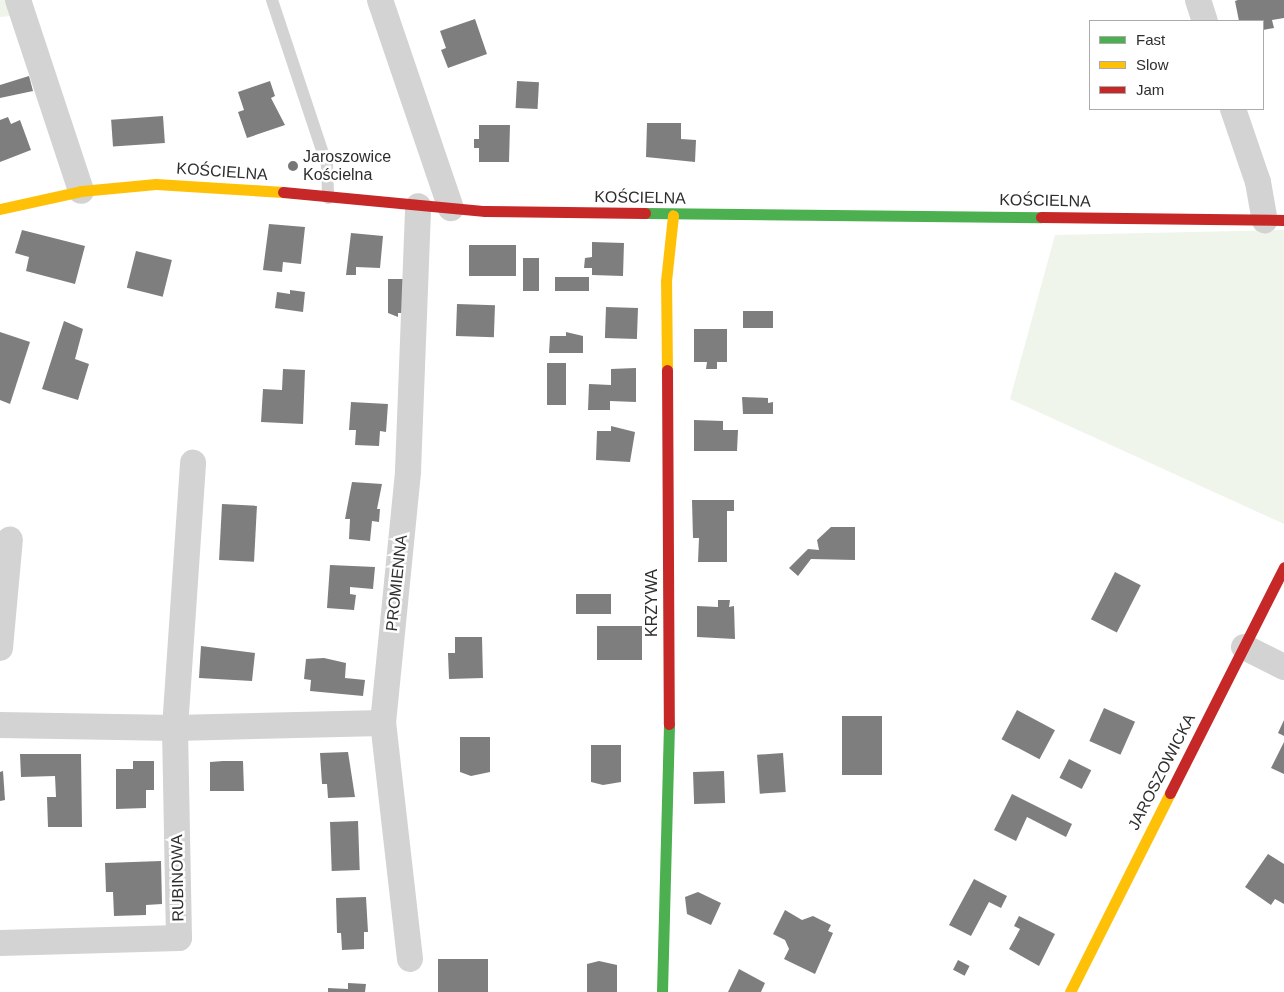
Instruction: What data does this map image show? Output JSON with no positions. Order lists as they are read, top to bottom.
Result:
{
  "streets": {
    "street": [
      "KOŚCIELNA",
      "PROMIENNA",
      "KRZYWA",
      "JAROSZOWICKA",
      "RUBINOWA"
    ]
  },
  "crossings": [
    ["KOŚCIELNA", "PROMIENNA"],
    ["KOŚCIELNA", "KRZYWA"]
  ],
  "places": ["Jaroszowice Kościelna"],
  "legend": ["Fast", "Slow", "Jam"]
}
